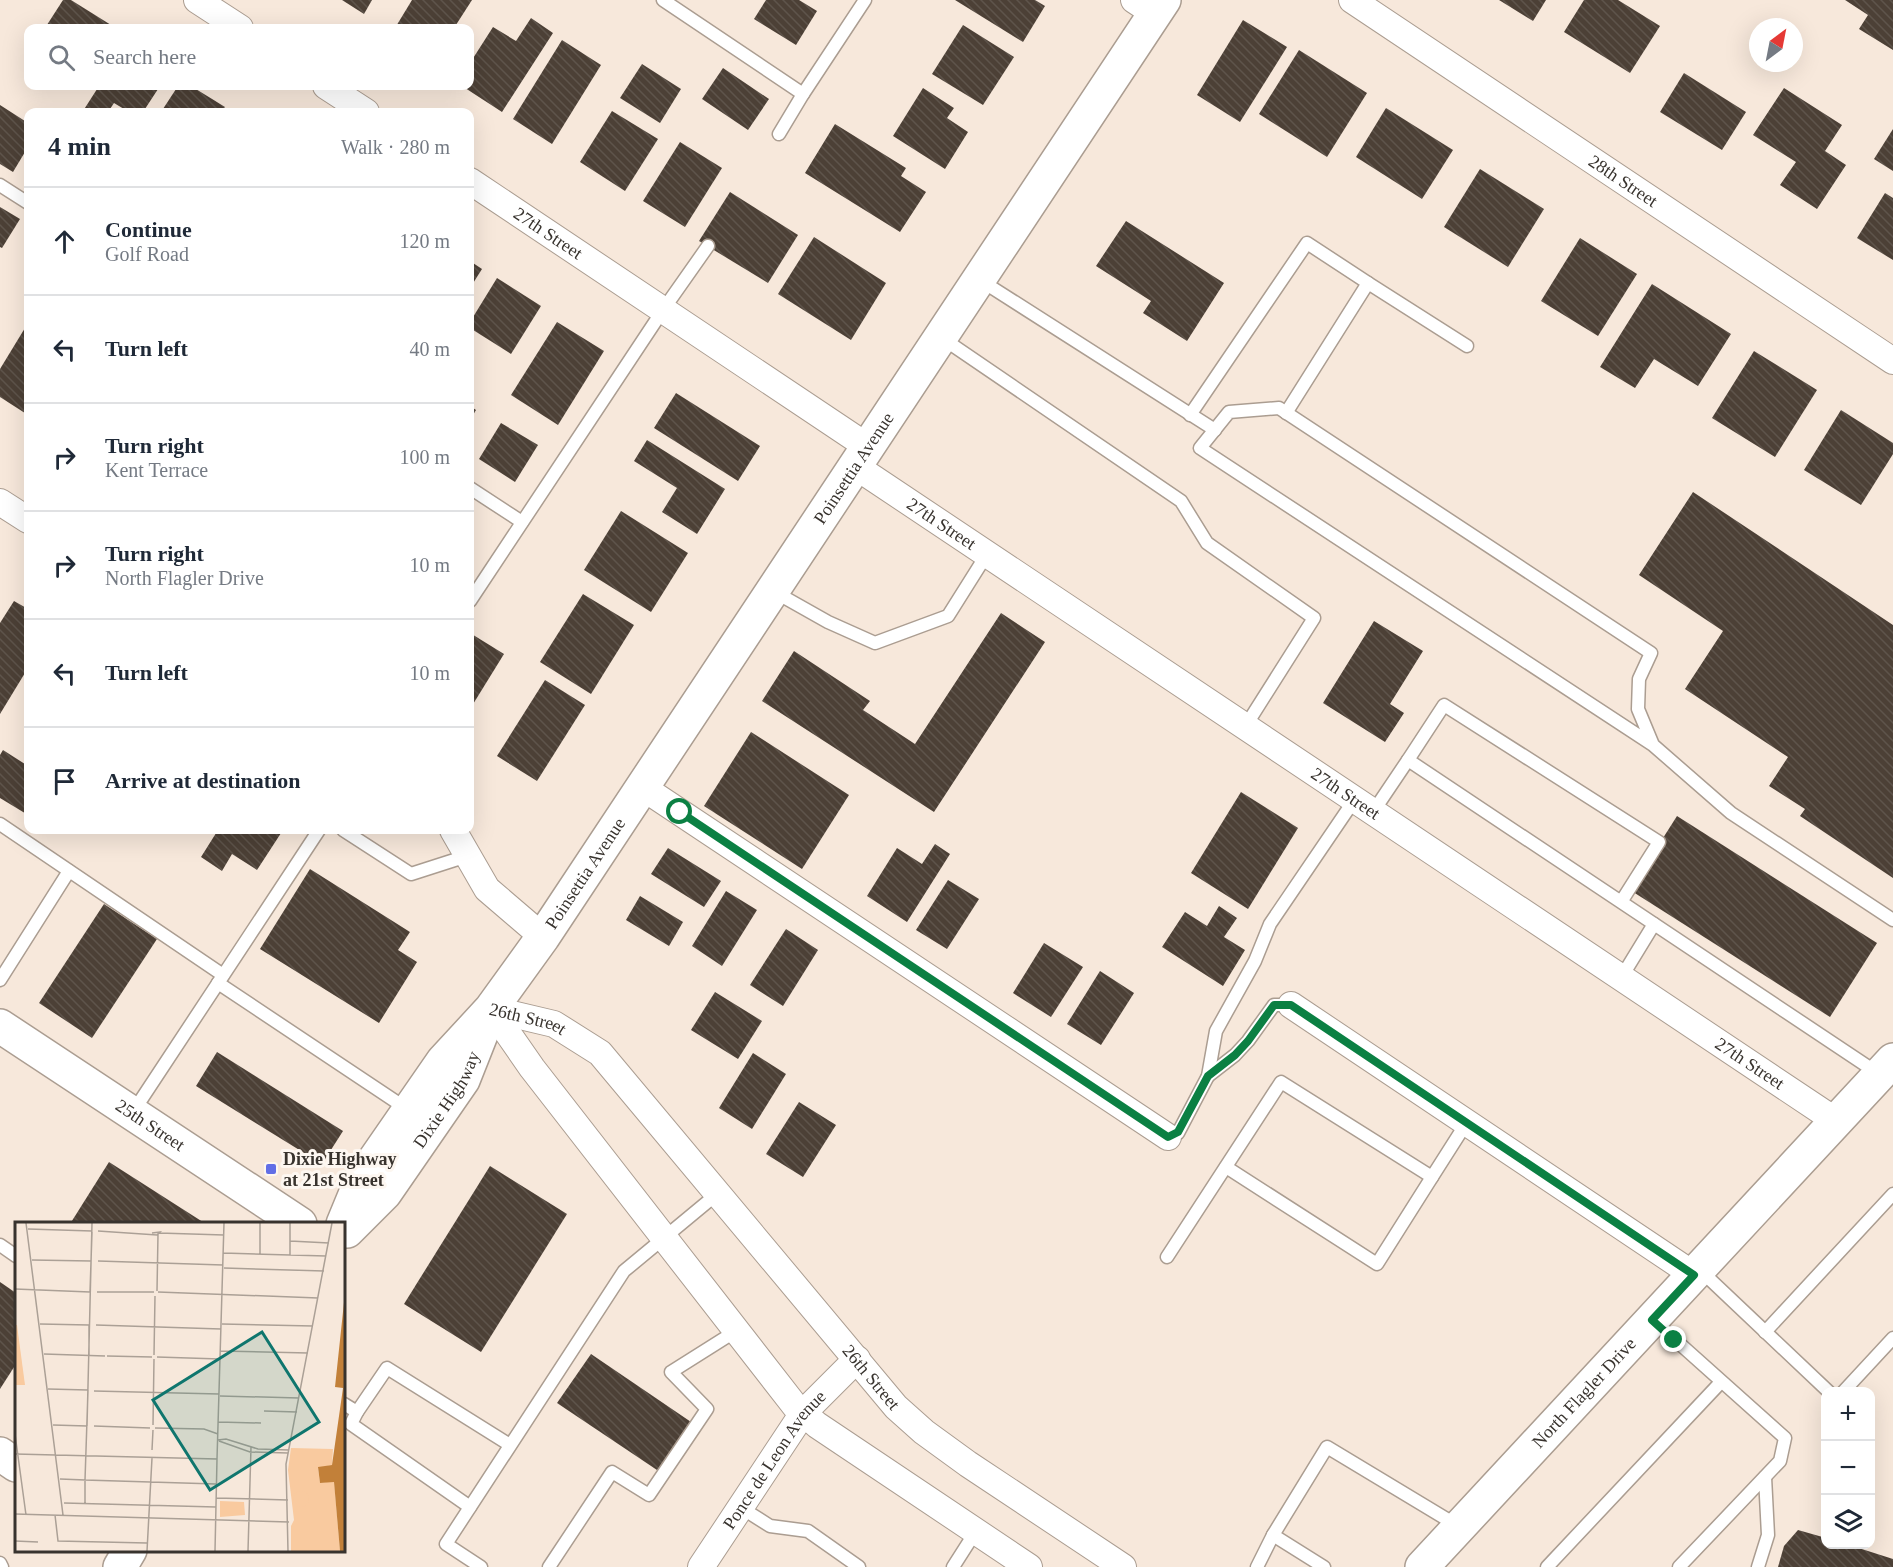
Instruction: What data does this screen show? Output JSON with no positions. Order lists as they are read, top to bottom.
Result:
{
  "streets": {
    "street": [
      "28th Street",
      "27th Street",
      "Poinsettia Avenue",
      "26th Street",
      "Dixie Highway",
      "25th Street",
      "North Flagler Drive",
      "Ponce de Leon Avenue"
    ]
  },
  "crossings": [
    ["27th Street", "Poinsettia Avenue"],
    ["27th Street", "North Flagler Drive"],
    ["Poinsettia Avenue", "Dixie Highway"],
    ["26th Street", "Dixie Highway"],
    ["26th Street", "Ponce de Leon Avenue"]
  ],
  "places": {
    "transit": ["Dixie Highway at 21st Street"]
  },
  "north": "top right",
  "page": {
    "search": "Search here",
    "heading": ["4 min", "Walk · 280 m"],
    "list": [
      ["Continue", "Golf Road", "120 m"],
      ["Turn left", "40 m"],
      ["Turn right", "Kent Terrace", "100 m"],
      ["Turn right", "North Flagler Drive", "10 m"],
      ["Turn left", "10 m"],
      "Arrive at destination"
    ],
    "map_buttons": ["+", "−"]
  }
}
